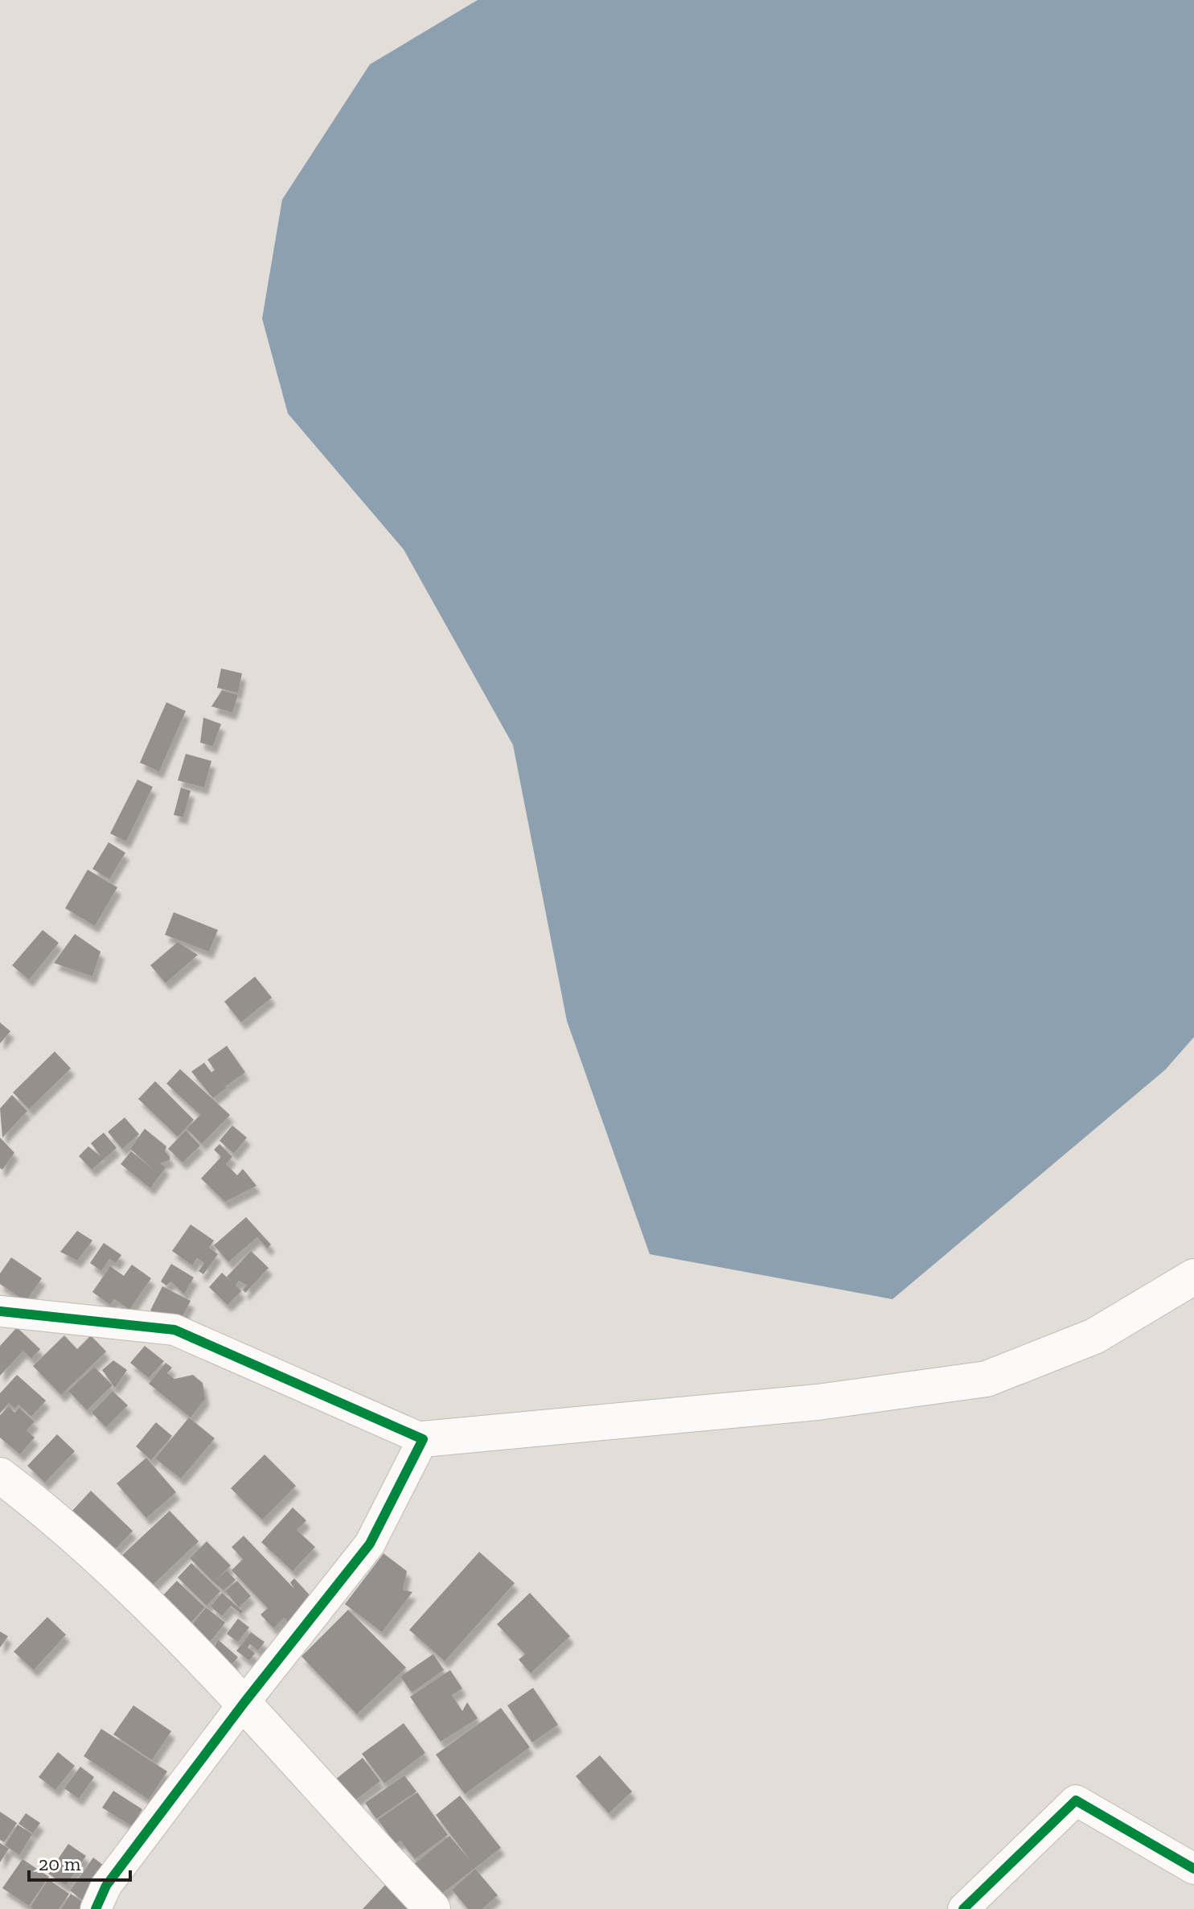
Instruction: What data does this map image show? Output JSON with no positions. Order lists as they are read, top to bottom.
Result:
{
  "scale_bar": "20 m"
}
